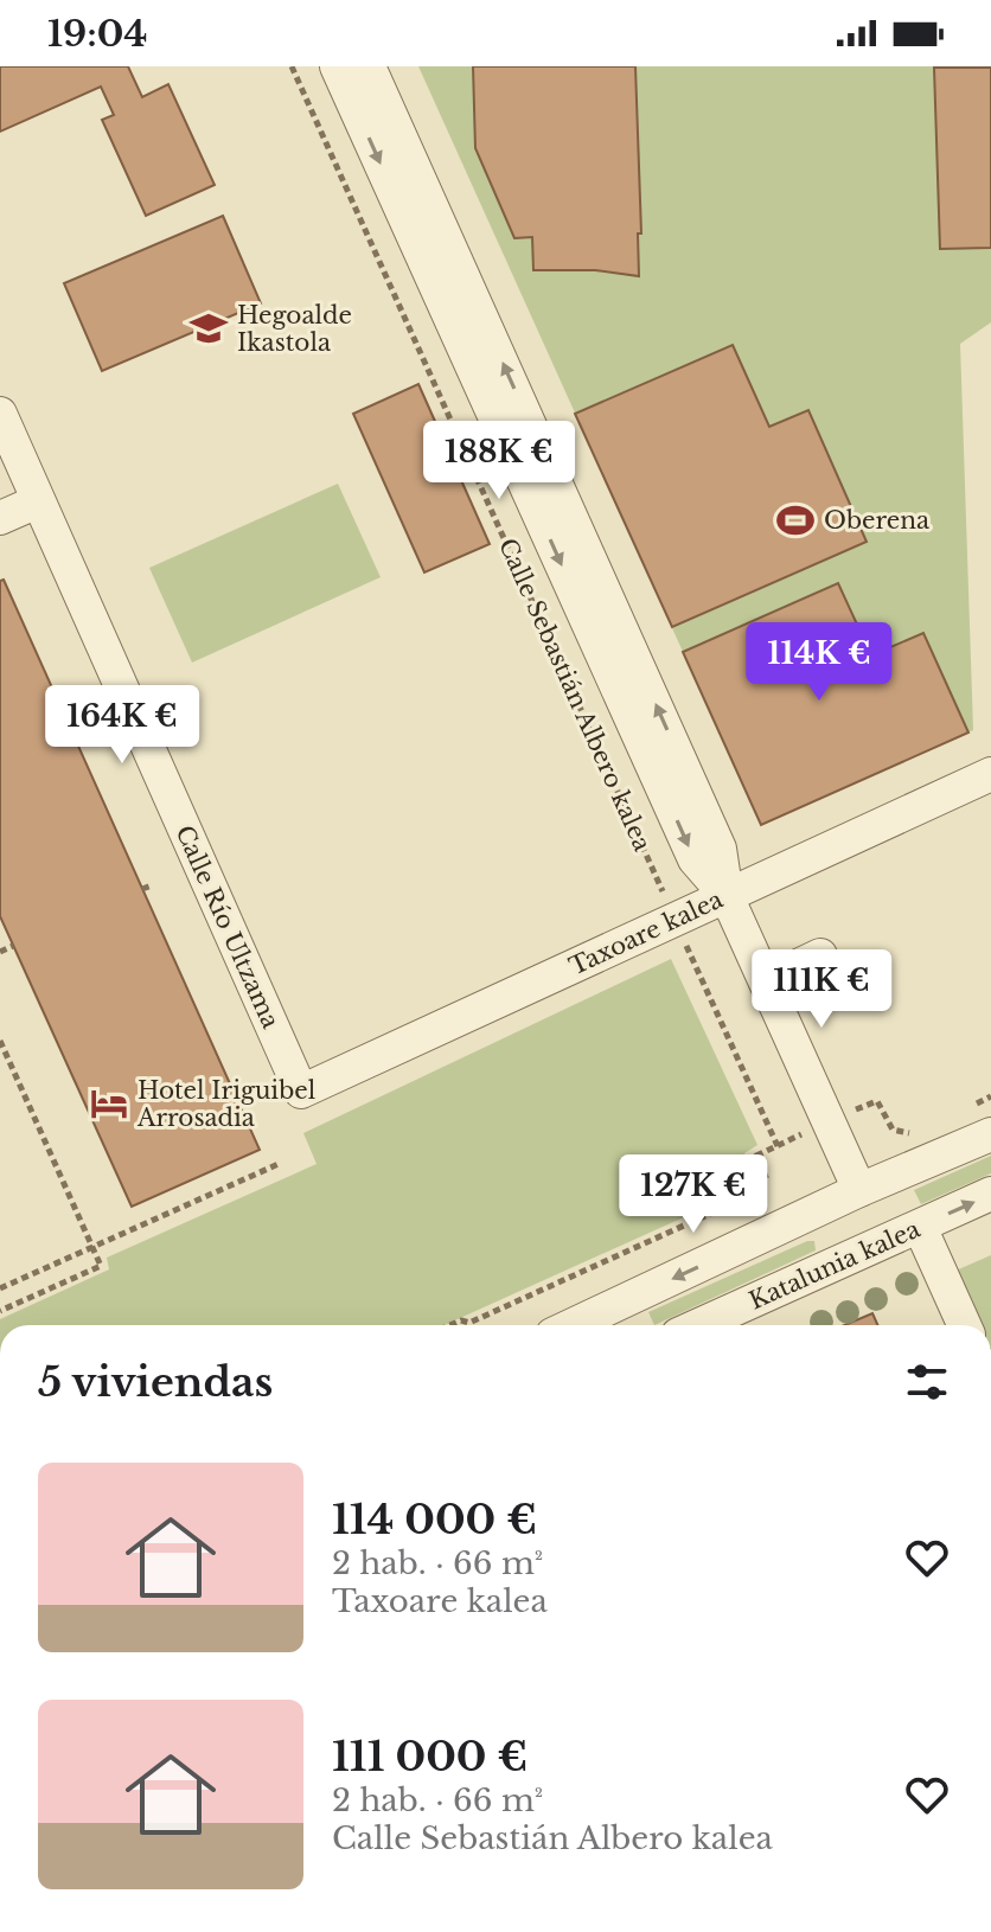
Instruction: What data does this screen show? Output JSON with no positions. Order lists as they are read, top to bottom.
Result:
{
  "streets": {
    "street": [
      "Calle Sebastián Albero kalea",
      "Calle Río Ultzama",
      "Taxoare kalea",
      "Katalunia kalea"
    ]
  },
  "crossings": [
    ["Calle Sebastián Albero kalea", "Taxoare kalea"],
    ["Calle Río Ultzama", "Taxoare kalea"]
  ],
  "places": {
    "school or university": ["Hegoalde Ikastola"],
    "sports": ["Oberena"],
    "hotel": ["Hotel Iriguibel Arrosadia"]
  },
  "page": {
    "status": "19:04",
    "price": [
      "188K €",
      "114K €",
      "164K €",
      "111K €",
      "127K €"
    ],
    "heading": "5 viviendas",
    "list": [
      {
        "name": "114 000 €",
        "note": "2 hab. · 66 m² · Taxoare kalea"
      },
      {
        "name": "111 000 €",
        "note": "2 hab. · 66 m² · Calle Sebastián Albero kalea"
      }
    ]
  }
}
